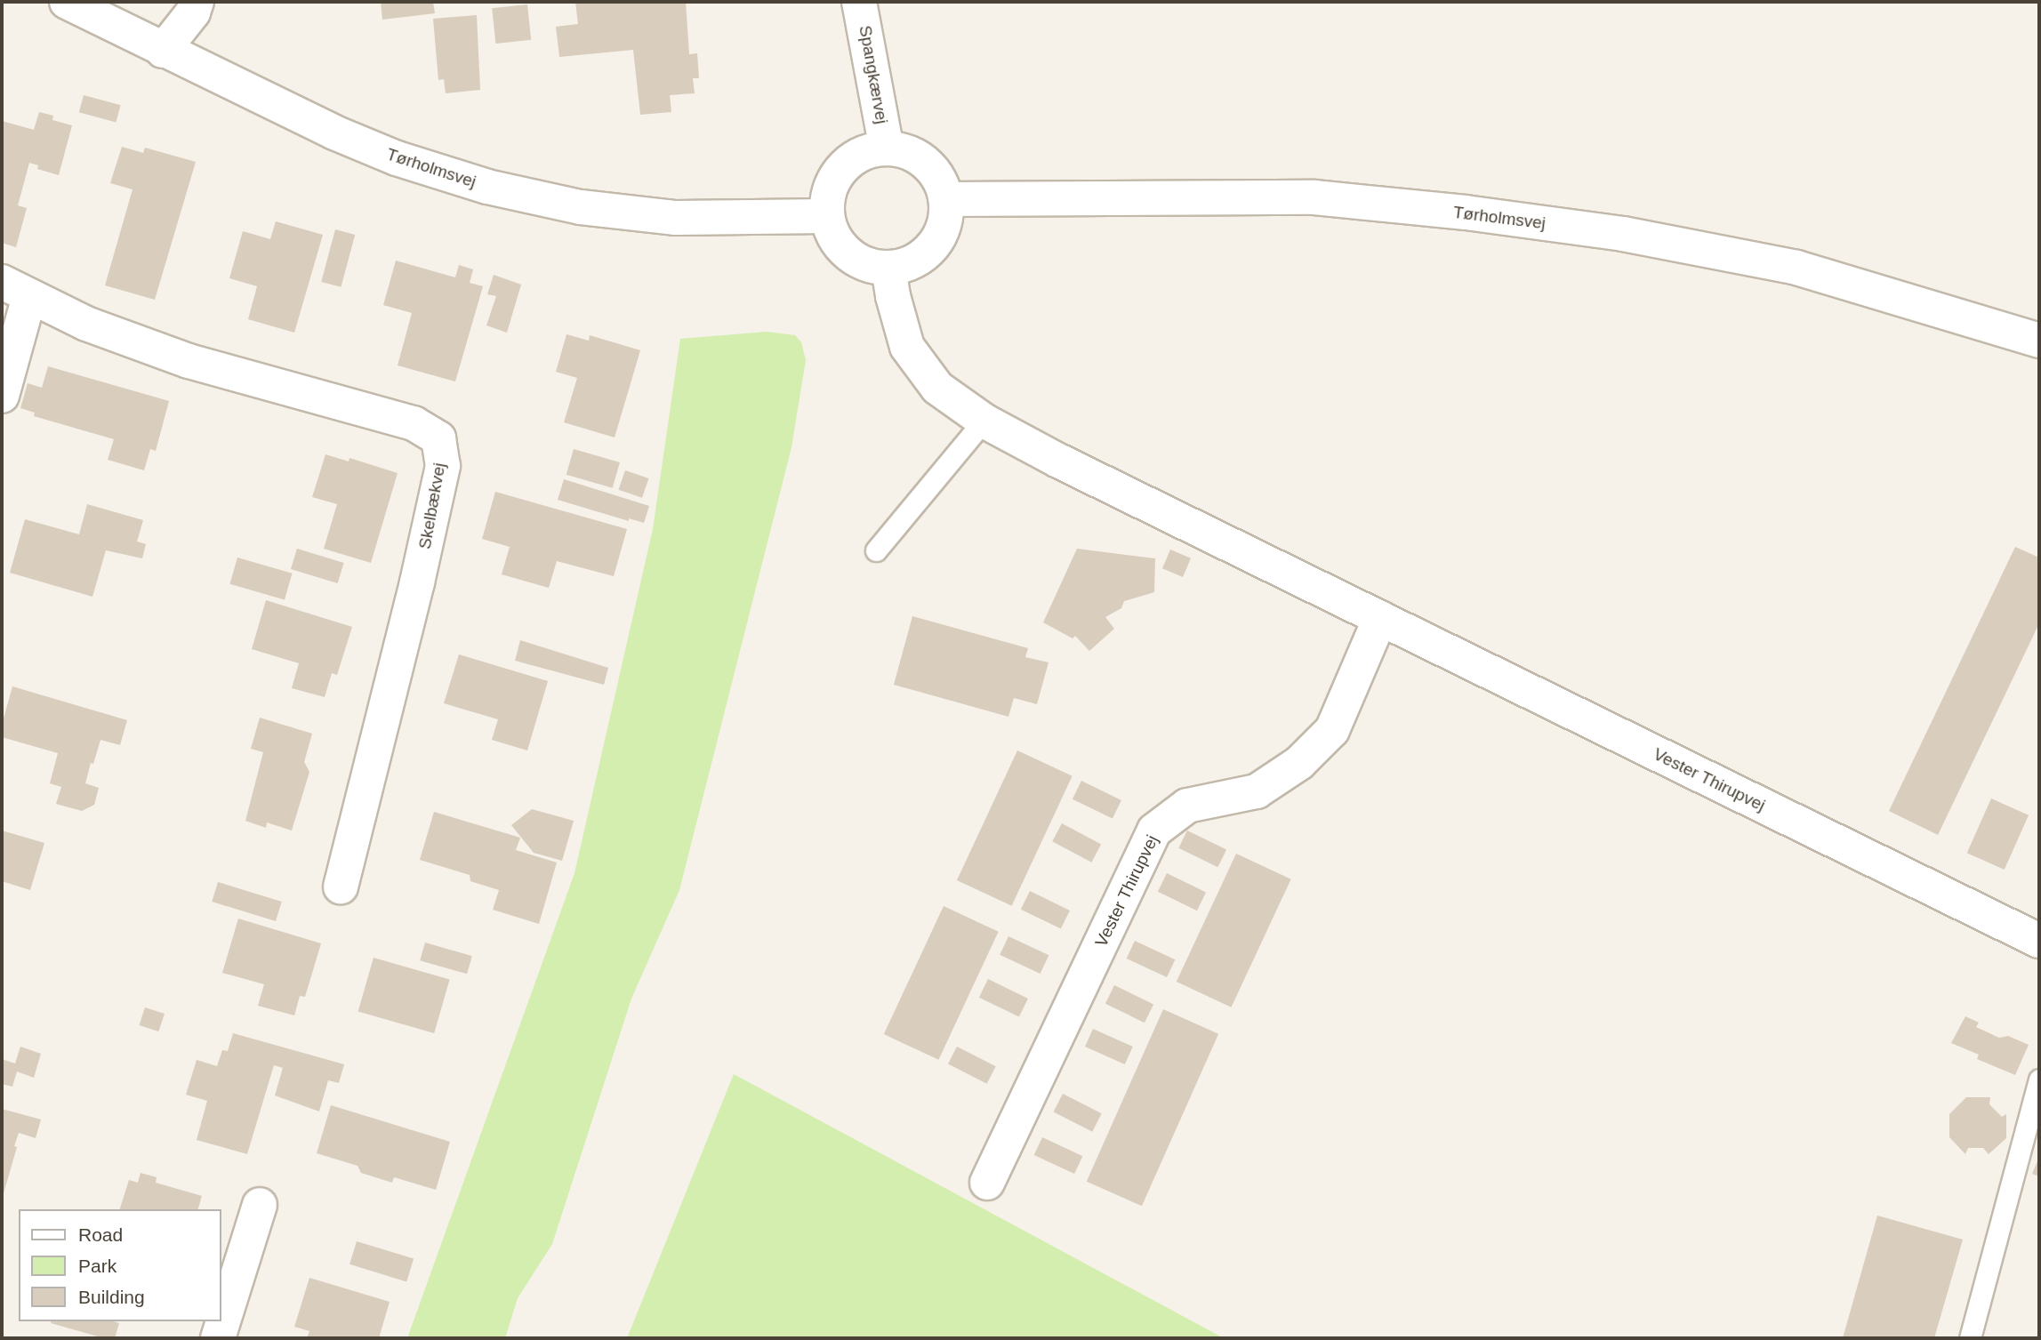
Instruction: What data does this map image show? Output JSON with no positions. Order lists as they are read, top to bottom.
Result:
{
  "streets": {
    "street": [
      "Spangkærvej",
      "Tørholmsvej",
      "Skelbækvej",
      "Vester Thirupvej"
    ]
  },
  "crossings": [
    ["Spangkærvej", "Tørholmsvej"],
    ["Spangkærvej", "Vester Thirupvej"],
    ["Tørholmsvej", "Vester Thirupvej"]
  ],
  "legend": ["Road", "Park", "Building"]
}
